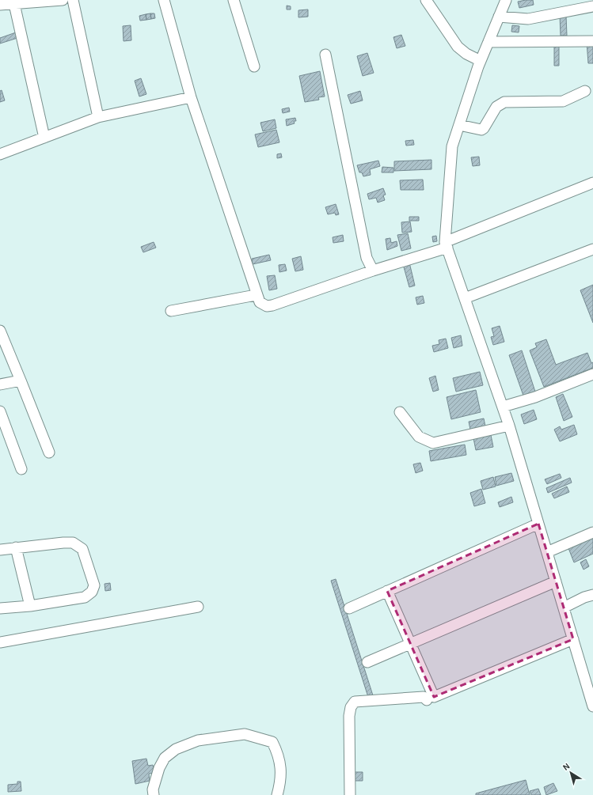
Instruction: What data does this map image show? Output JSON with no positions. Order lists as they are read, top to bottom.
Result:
{
  "north": "top left"
}
